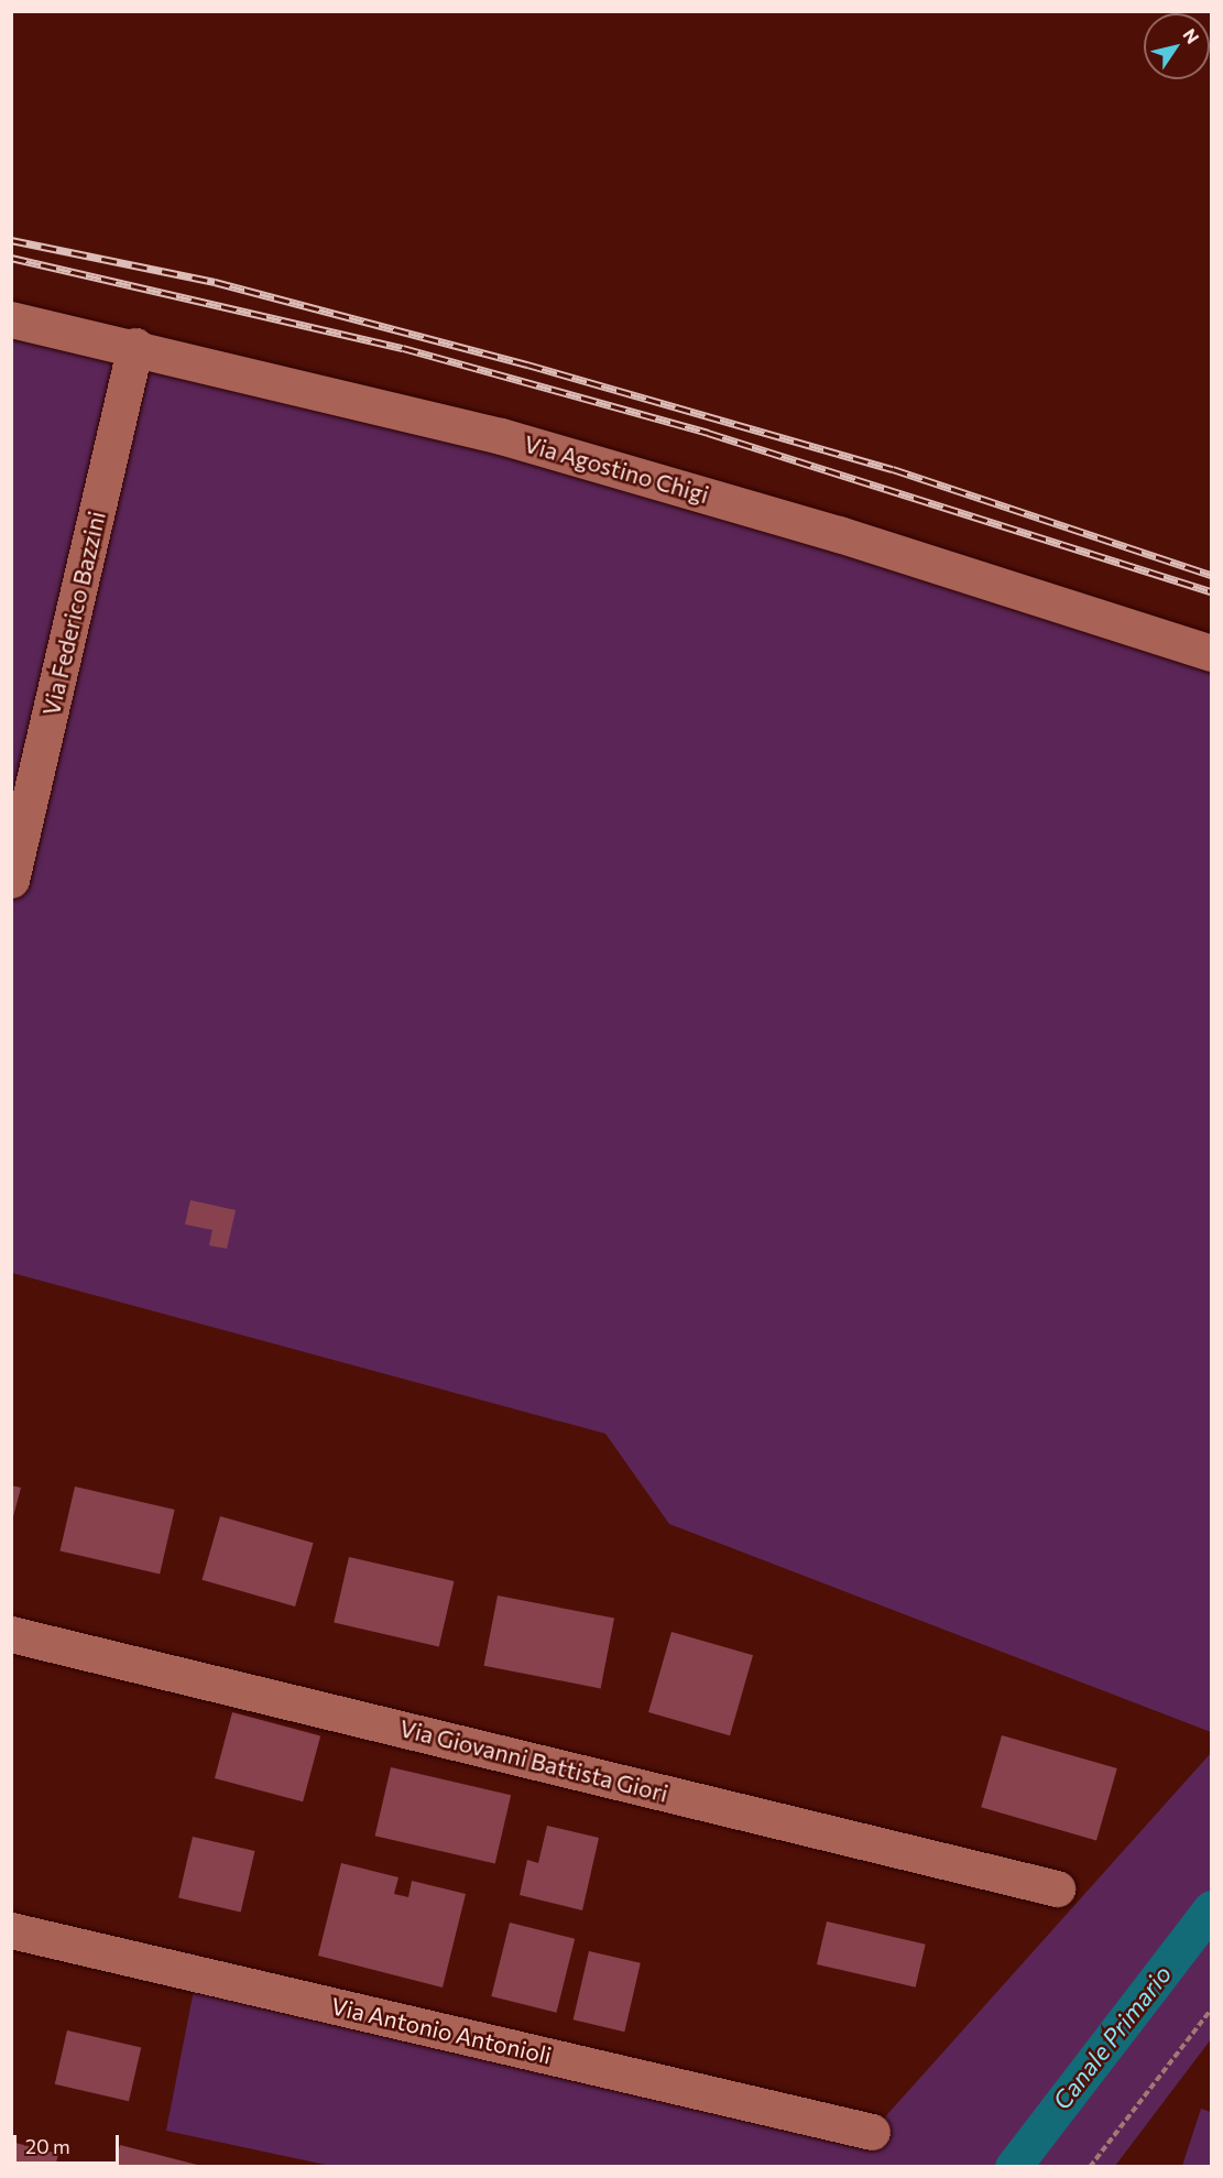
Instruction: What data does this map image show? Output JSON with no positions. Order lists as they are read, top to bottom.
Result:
{
  "streets": {
    "street": [
      "Via Agostino Chigi",
      "Via Federico Bazzini",
      "Via Giovanni Battista Giori",
      "Via Antonio Antonioli"
    ]
  },
  "crossings": [
    ["Via Agostino Chigi", "Via Federico Bazzini"]
  ],
  "water": ["Canale Primario"],
  "scale_bar": "20 m",
  "north": "top right"
}
